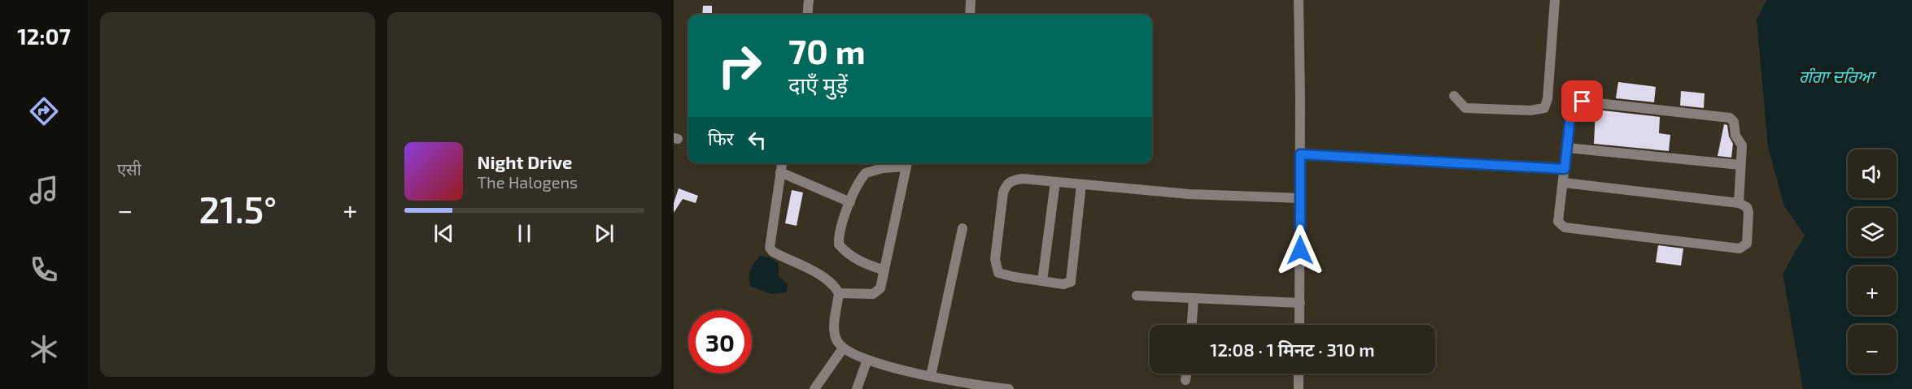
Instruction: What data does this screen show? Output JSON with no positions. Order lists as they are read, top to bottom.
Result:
{
  "water": ["ਗੰਗਾ ਦਰਿਆ"],
  "page": {
    "tabs": "12:07",
    "tile": "एसी",
    "turn": ["70 m", "दाएँ मुड़ें"],
    "then": "फिर",
    "song": ["Night Drive", "The Halogens"],
    "map_buttons": ["+", "−"],
    "heat": ["−", "21.5°", "+"],
    "limit": "30",
    "trip": "12:08 · 1 मिनट · 310 m"
  }
}
